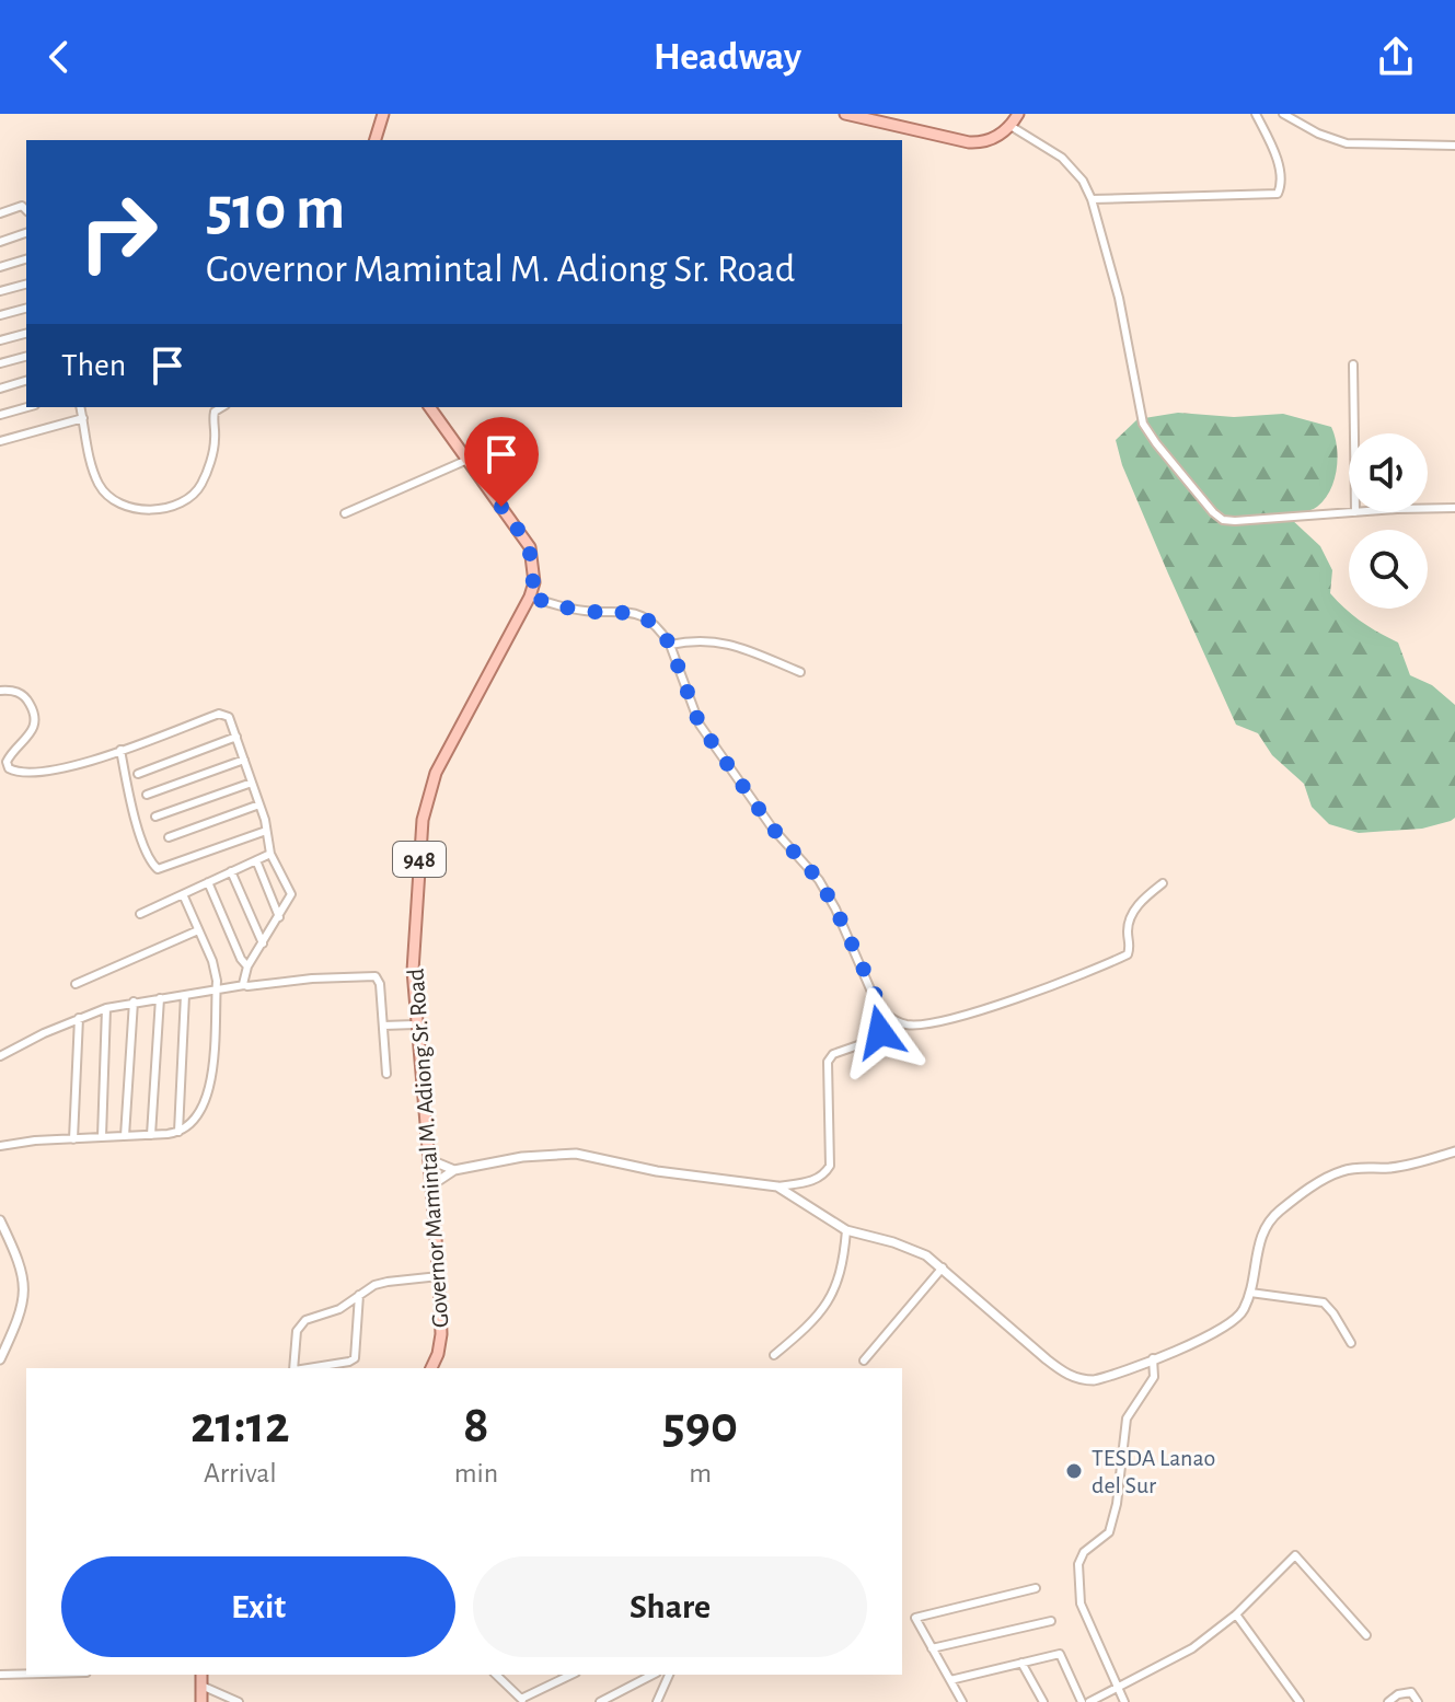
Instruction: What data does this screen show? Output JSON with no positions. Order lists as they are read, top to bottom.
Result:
{
  "streets": {
    "main road": ["948", "Governor Mamintal M. Adiong Sr. Road"]
  },
  "places": ["TESDA Lanao del Sur"],
  "page": {
    "header": "Headway",
    "turn": ["510 m", "Governor Mamintal M. Adiong Sr. Road"],
    "then": "Then",
    "eta": [
      "21:12",
      "Arrival",
      "8",
      "min",
      "590",
      "m"
    ],
    "buttons": ["Exit", "Share"]
  }
}
